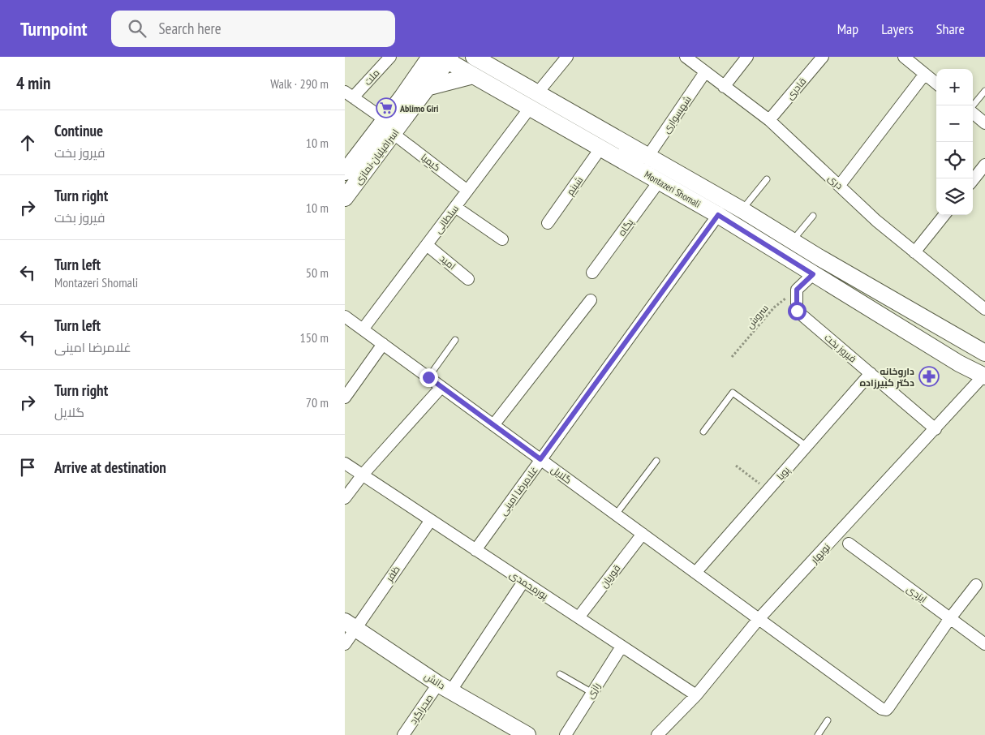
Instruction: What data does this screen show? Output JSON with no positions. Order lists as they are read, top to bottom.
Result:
{
  "streets": {
    "main road": ["اسرافیلیان-نمازی", "Montazeri Shomali", "دانش"],
    "street": [
      "ملت",
      "قادری",
      "شهسواری",
      "کیمیا",
      "دری",
      "شبنم",
      "سلطانی",
      "پگاه",
      "امید",
      "فیروز بخت",
      "پویا",
      "گلایل",
      "غلامرضا امینی",
      "نوبهار",
      "ظفر",
      "قوریان",
      "پورمحمدی",
      "ایزدی",
      "رازی",
      "صحراگرد"
    ],
    "path": ["سروش"]
  },
  "crossings": [
    ["قادری", "دری"],
    ["شهسواری", "دری"],
    ["شهسواری", "Montazeri Shomali"],
    ["اسرافیلیان-نمازی", "کیمیا"],
    ["اسرافیلیان-نمازی", "Montazeri Shomali"],
    ["کیمیا", "سلطانی"],
    ["شبنم", "Montazeri Shomali"],
    ["Montazeri Shomali", "سلطانی"],
    ["Montazeri Shomali", "پگاه"],
    ["Montazeri Shomali", "غلامرضا امینی"],
    ["Montazeri Shomali", "نوبهار"],
    ["سلطانی", "امید"],
    ["سلطانی", "گلایل"],
    ["سروش", "فیروز بخت"],
    ["فیروز بخت", "پویا"],
    ["فیروز بخت", "نوبهار"],
    ["پویا", "گلایل"],
    ["گلایل", "غلامرضا امینی"],
    ["گلایل", "نوبهار"],
    ["گلایل", "قوریان"],
    ["گلایل", "ایزدی"],
    ["غلامرضا امینی", "پورمحمدی"],
    ["نوبهار", "پورمحمدی"],
    ["ظفر", "پورمحمدی"],
    ["ظفر", "دانش"],
    ["قوریان", "پورمحمدی"],
    ["پورمحمدی", "رازی"],
    ["پورمحمدی", "صحراگرد"],
    ["دانش", "صحراگرد"]
  ],
  "places": {
    "supermarket": ["Ablimo Giri"],
    "pharmacy": ["داروخانه دکتر کبیرزاده"]
  },
  "page": {
    "header": "Turnpoint",
    "search": "Search here",
    "nav": ["Map", "Layers", "Share"],
    "heading": ["4 min", "Walk · 290 m"],
    "map_buttons": ["+", "−"],
    "list": [
      ["Continue", "فیروز بخت", "10 m"],
      ["Turn right", "فیروز بخت", "10 m"],
      ["Turn left", "Montazeri Shomali", "50 m"],
      ["Turn left", "غلامرضا امینی", "150 m"],
      ["Turn right", "گلایل", "70 m"],
      "Arrive at destination"
    ]
  }
}
